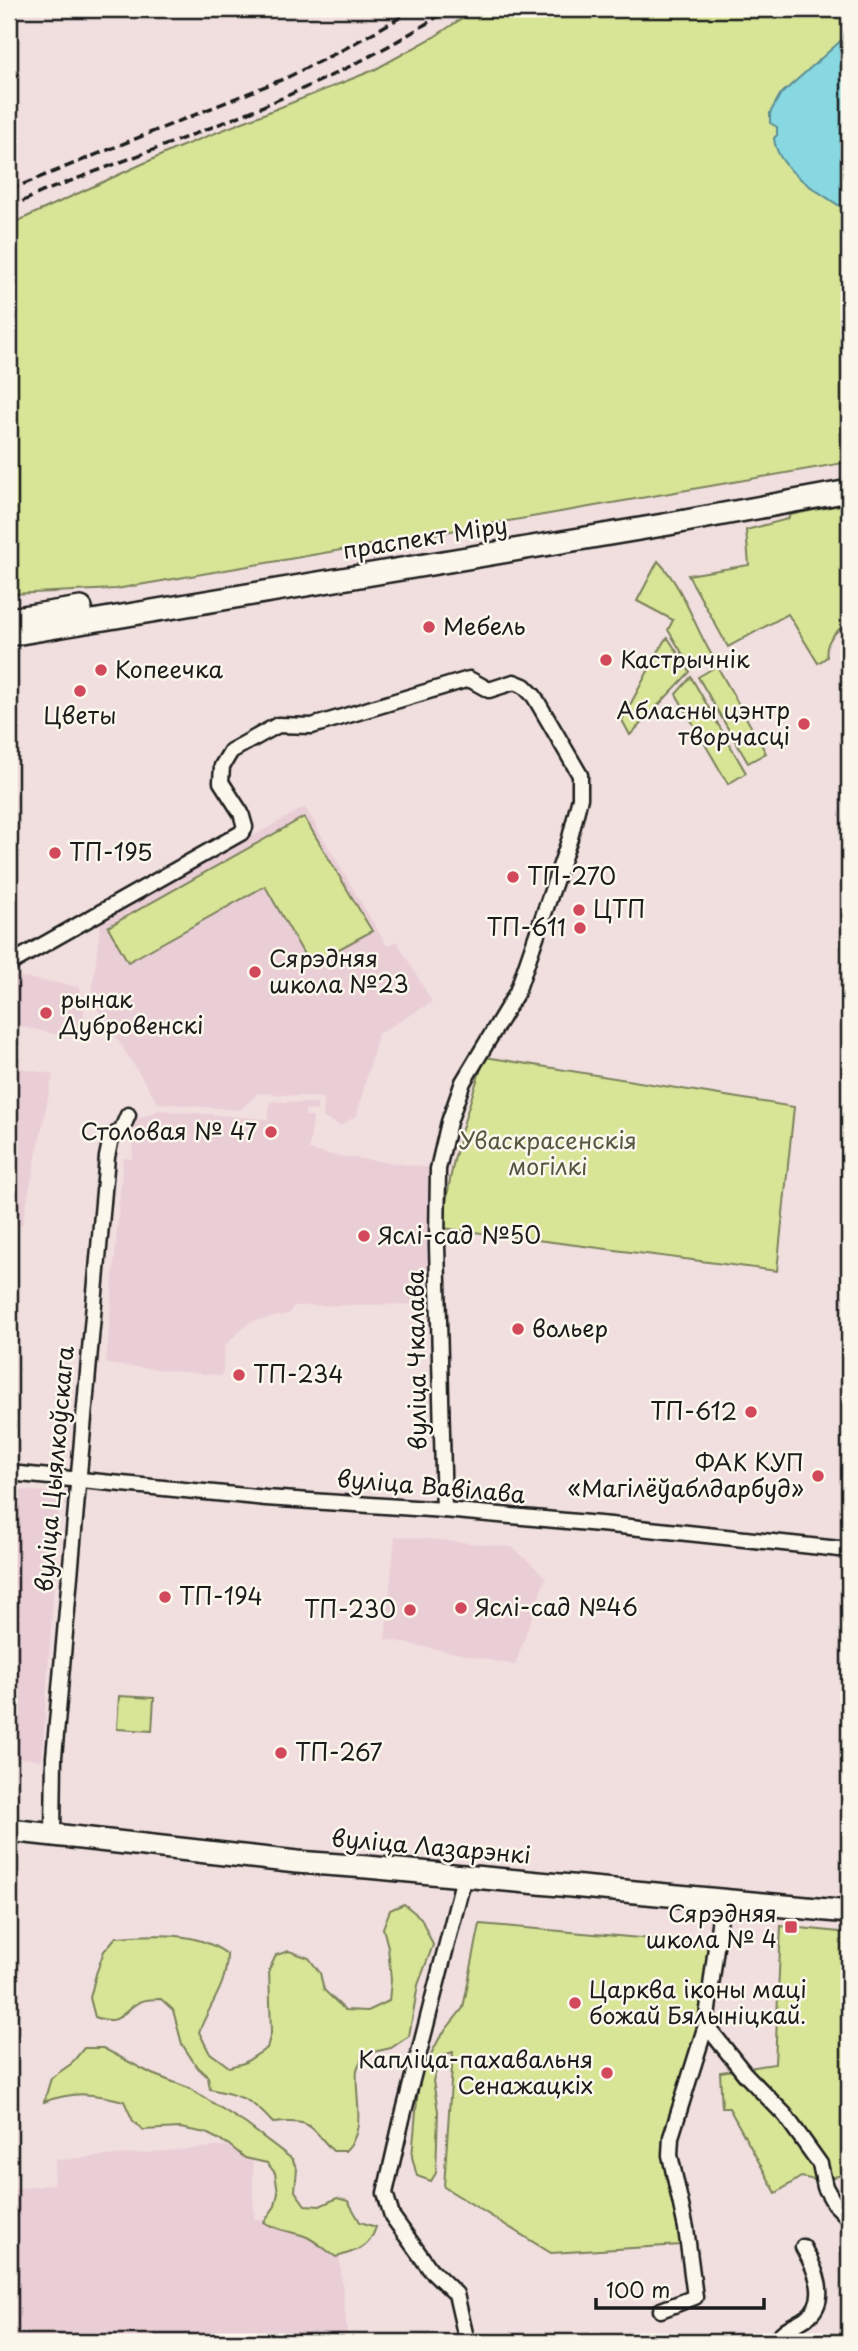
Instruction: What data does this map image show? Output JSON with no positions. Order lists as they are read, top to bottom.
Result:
{
  "streets": {
    "main road": ["праспект Міру", "вуліца Лазарэнкі"],
    "street": ["вуліца Чкалава", "вуліца Цыялкоўскага", "вуліца Вавілава"]
  },
  "crossings": [
    ["вуліца Чкалава", "вуліца Вавілава"],
    ["вуліца Цыялкоўскага", "вуліца Вавілава"],
    ["вуліца Цыялкоўскага", "вуліца Лазарэнкі"]
  ],
  "parks": ["Уваскрасенскія могілкі"],
  "places": {
    "other": [
      "Мебель",
      "Кастрычнік",
      "Копеечка",
      "Цветы",
      "Абласны цэнтр творчасці",
      "ТП-195",
      "ТП-270",
      "ЦТП",
      "ТП-611",
      "Сярэдняя школа №23",
      "рынак Дубровенскі",
      "Столовая № 47",
      "Яслі-сад №50",
      "вольер",
      "ТП-234",
      "ТП-612",
      "ФАК КУП «Магілёўаблдарбуд»",
      "ТП-194",
      "Яслі-сад №46",
      "ТП-230",
      "ТП-267",
      "Царква іконы маці божай Бялыніцкай.",
      "Капліца-пахавальня Сенажацкіх"
    ],
    "transit": ["Сярэдняя школа № 4"]
  },
  "scale_bar": "100 m"
}
